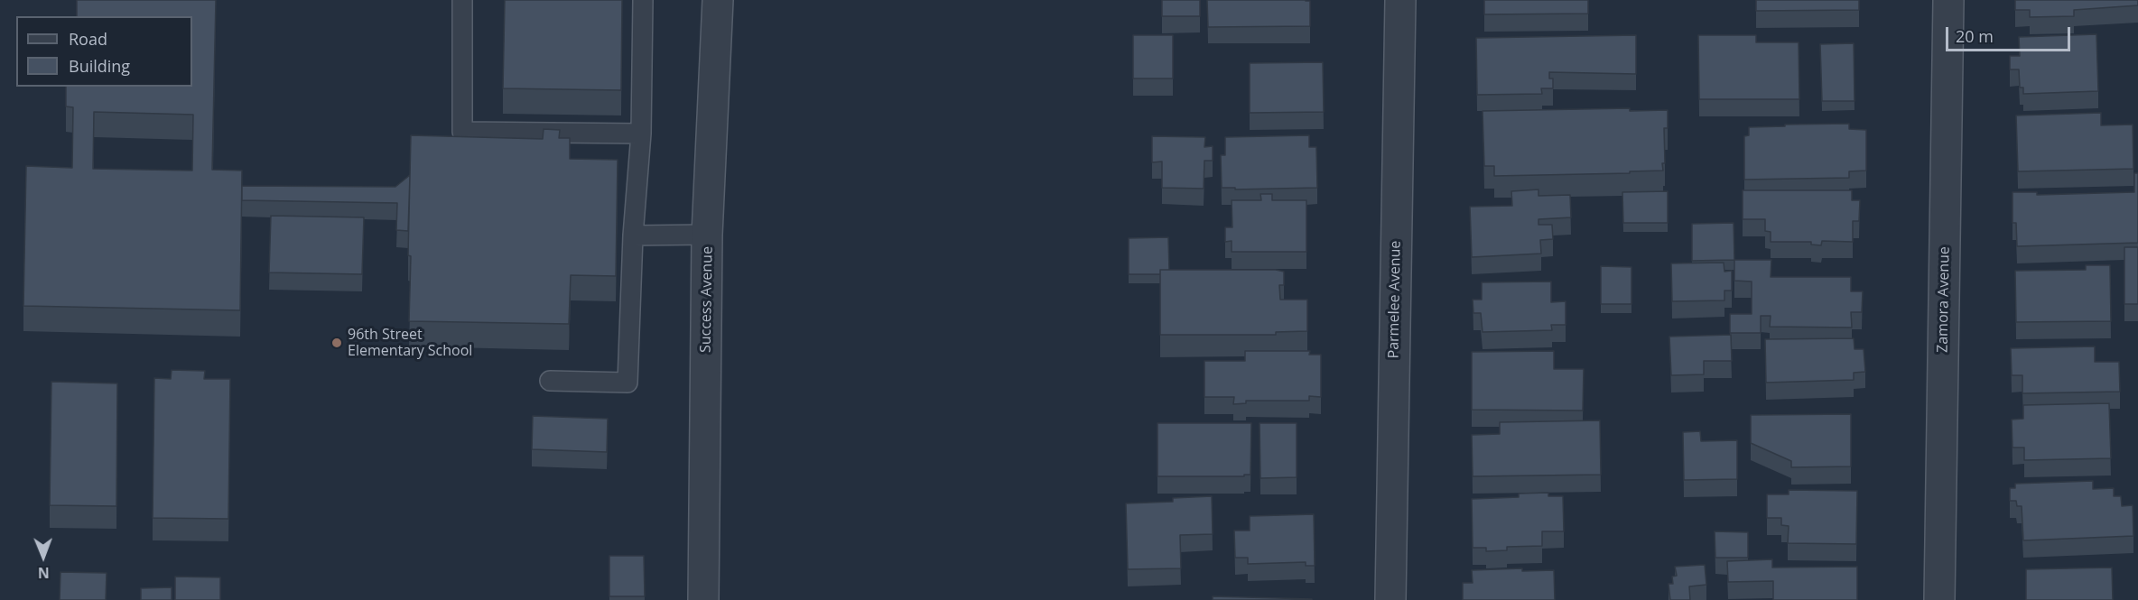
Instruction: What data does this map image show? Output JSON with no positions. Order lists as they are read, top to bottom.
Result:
{
  "streets": {
    "street": ["Success Avenue", "Parmelee Avenue", "Zamora Avenue"]
  },
  "places": ["96th Street Elementary School"],
  "legend": ["Road", "Building"],
  "scale_bar": "20 m",
  "north": "bottom"
}
